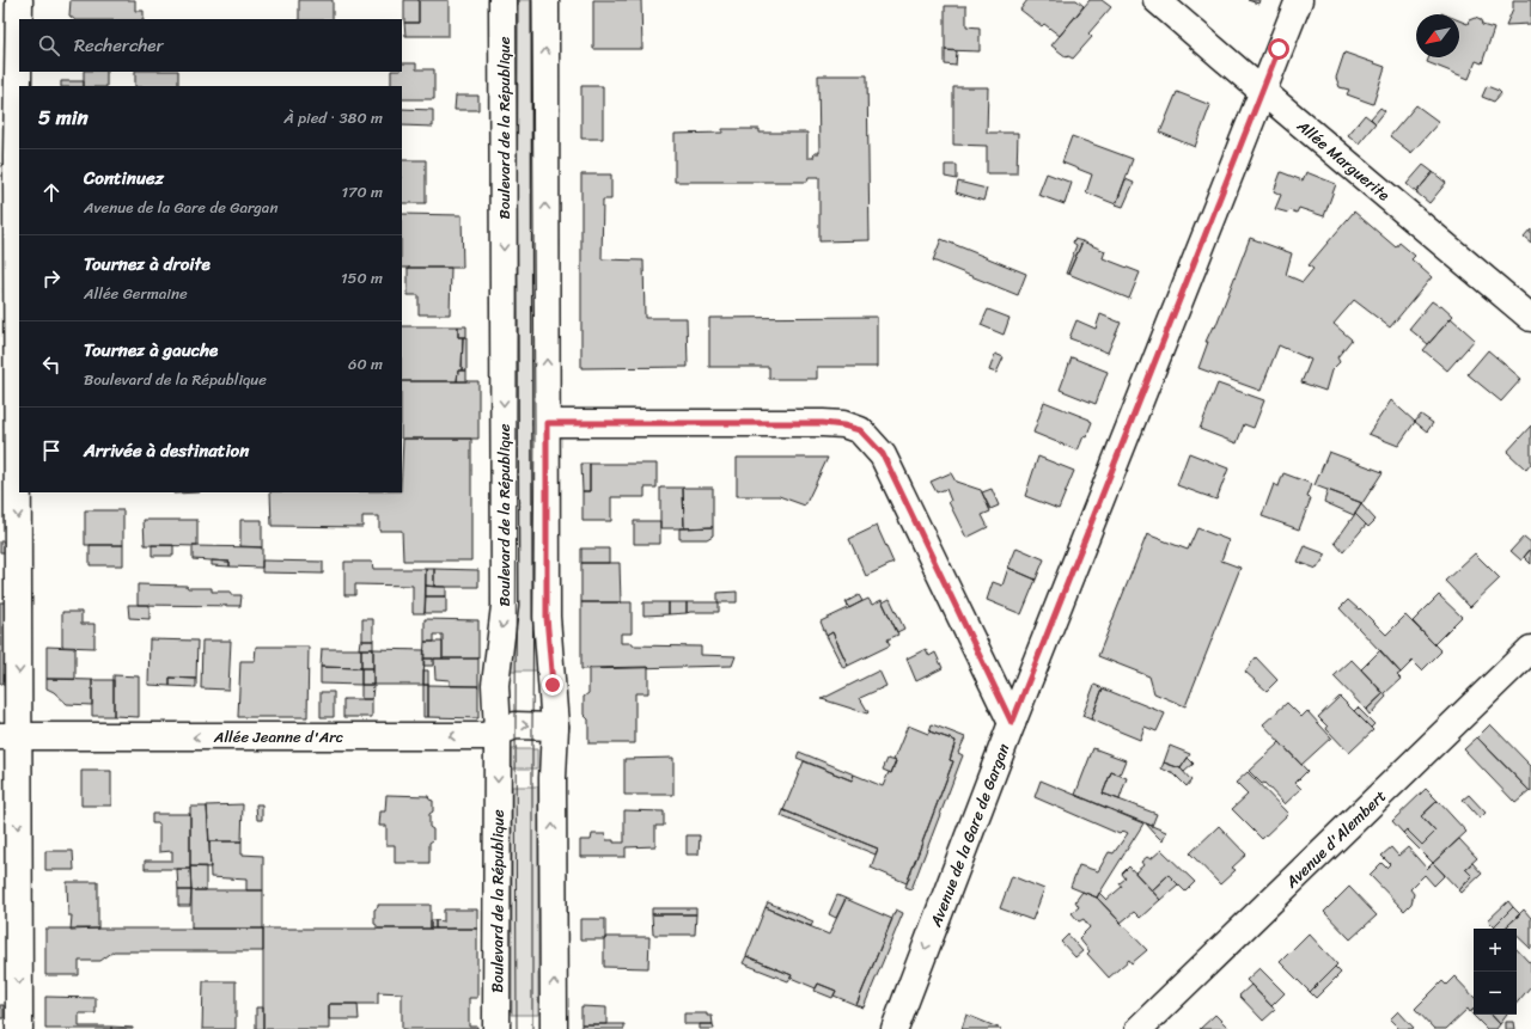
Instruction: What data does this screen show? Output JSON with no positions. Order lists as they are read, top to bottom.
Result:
{
  "streets": {
    "street": [
      "Boulevard de la République",
      "Allée Marguerite",
      "Allée Jeanne d'Arc",
      "Avenue de la Gare de Gargan",
      "Avenue d'Alembert"
    ]
  },
  "crossings": [
    ["Boulevard de la République", "Allée Jeanne d'Arc"],
    ["Allée Marguerite", "Avenue de la Gare de Gargan"]
  ],
  "north": "bottom left",
  "page": {
    "search": "Rechercher",
    "heading": ["5 min", "À pied · 380 m"],
    "list": [
      ["Continuez", "Avenue de la Gare de Gargan", "170 m"],
      ["Tournez à droite", "Allée Germaine", "150 m"],
      ["Tournez à gauche", "Boulevard de la République", "60 m"],
      "Arrivée à destination"
    ],
    "map_buttons": ["+", "−"]
  }
}
